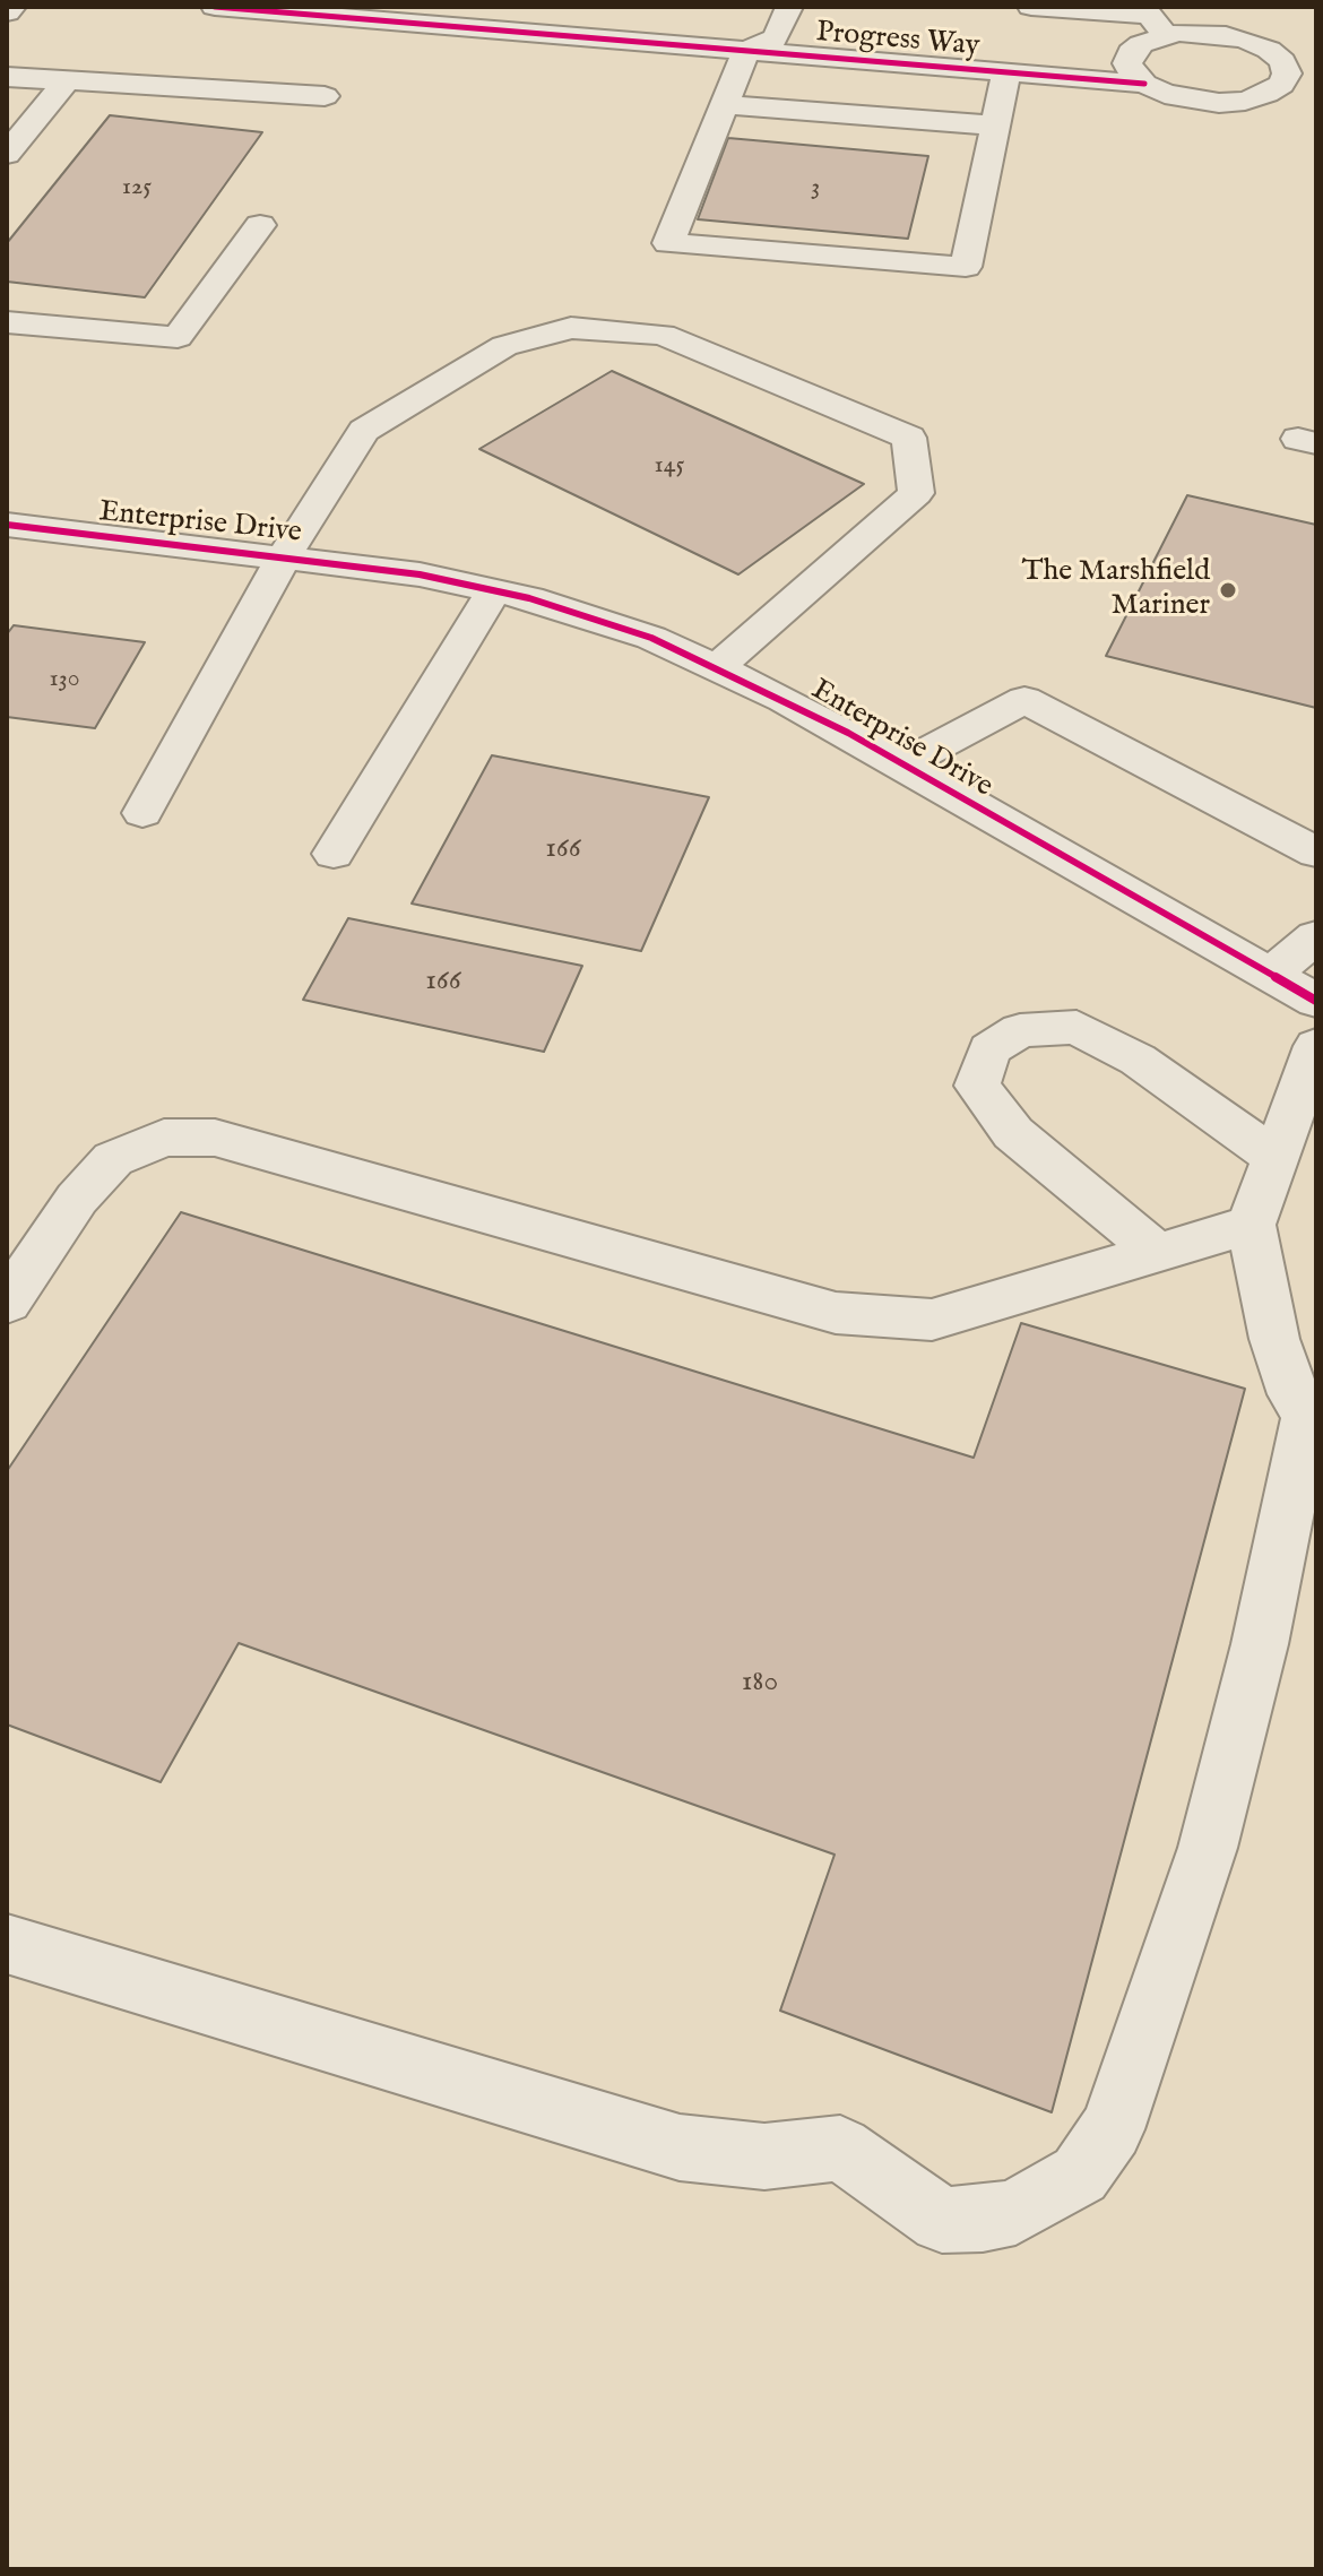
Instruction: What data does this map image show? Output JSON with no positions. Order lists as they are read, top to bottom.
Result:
{
  "streets": {
    "street": ["Progress Way", "Enterprise Drive"]
  },
  "places": ["The Marshfield Mariner"],
  "house_numbers": [
    "125",
    "3",
    "145",
    "130",
    "166",
    "166",
    "180"
  ]
}
